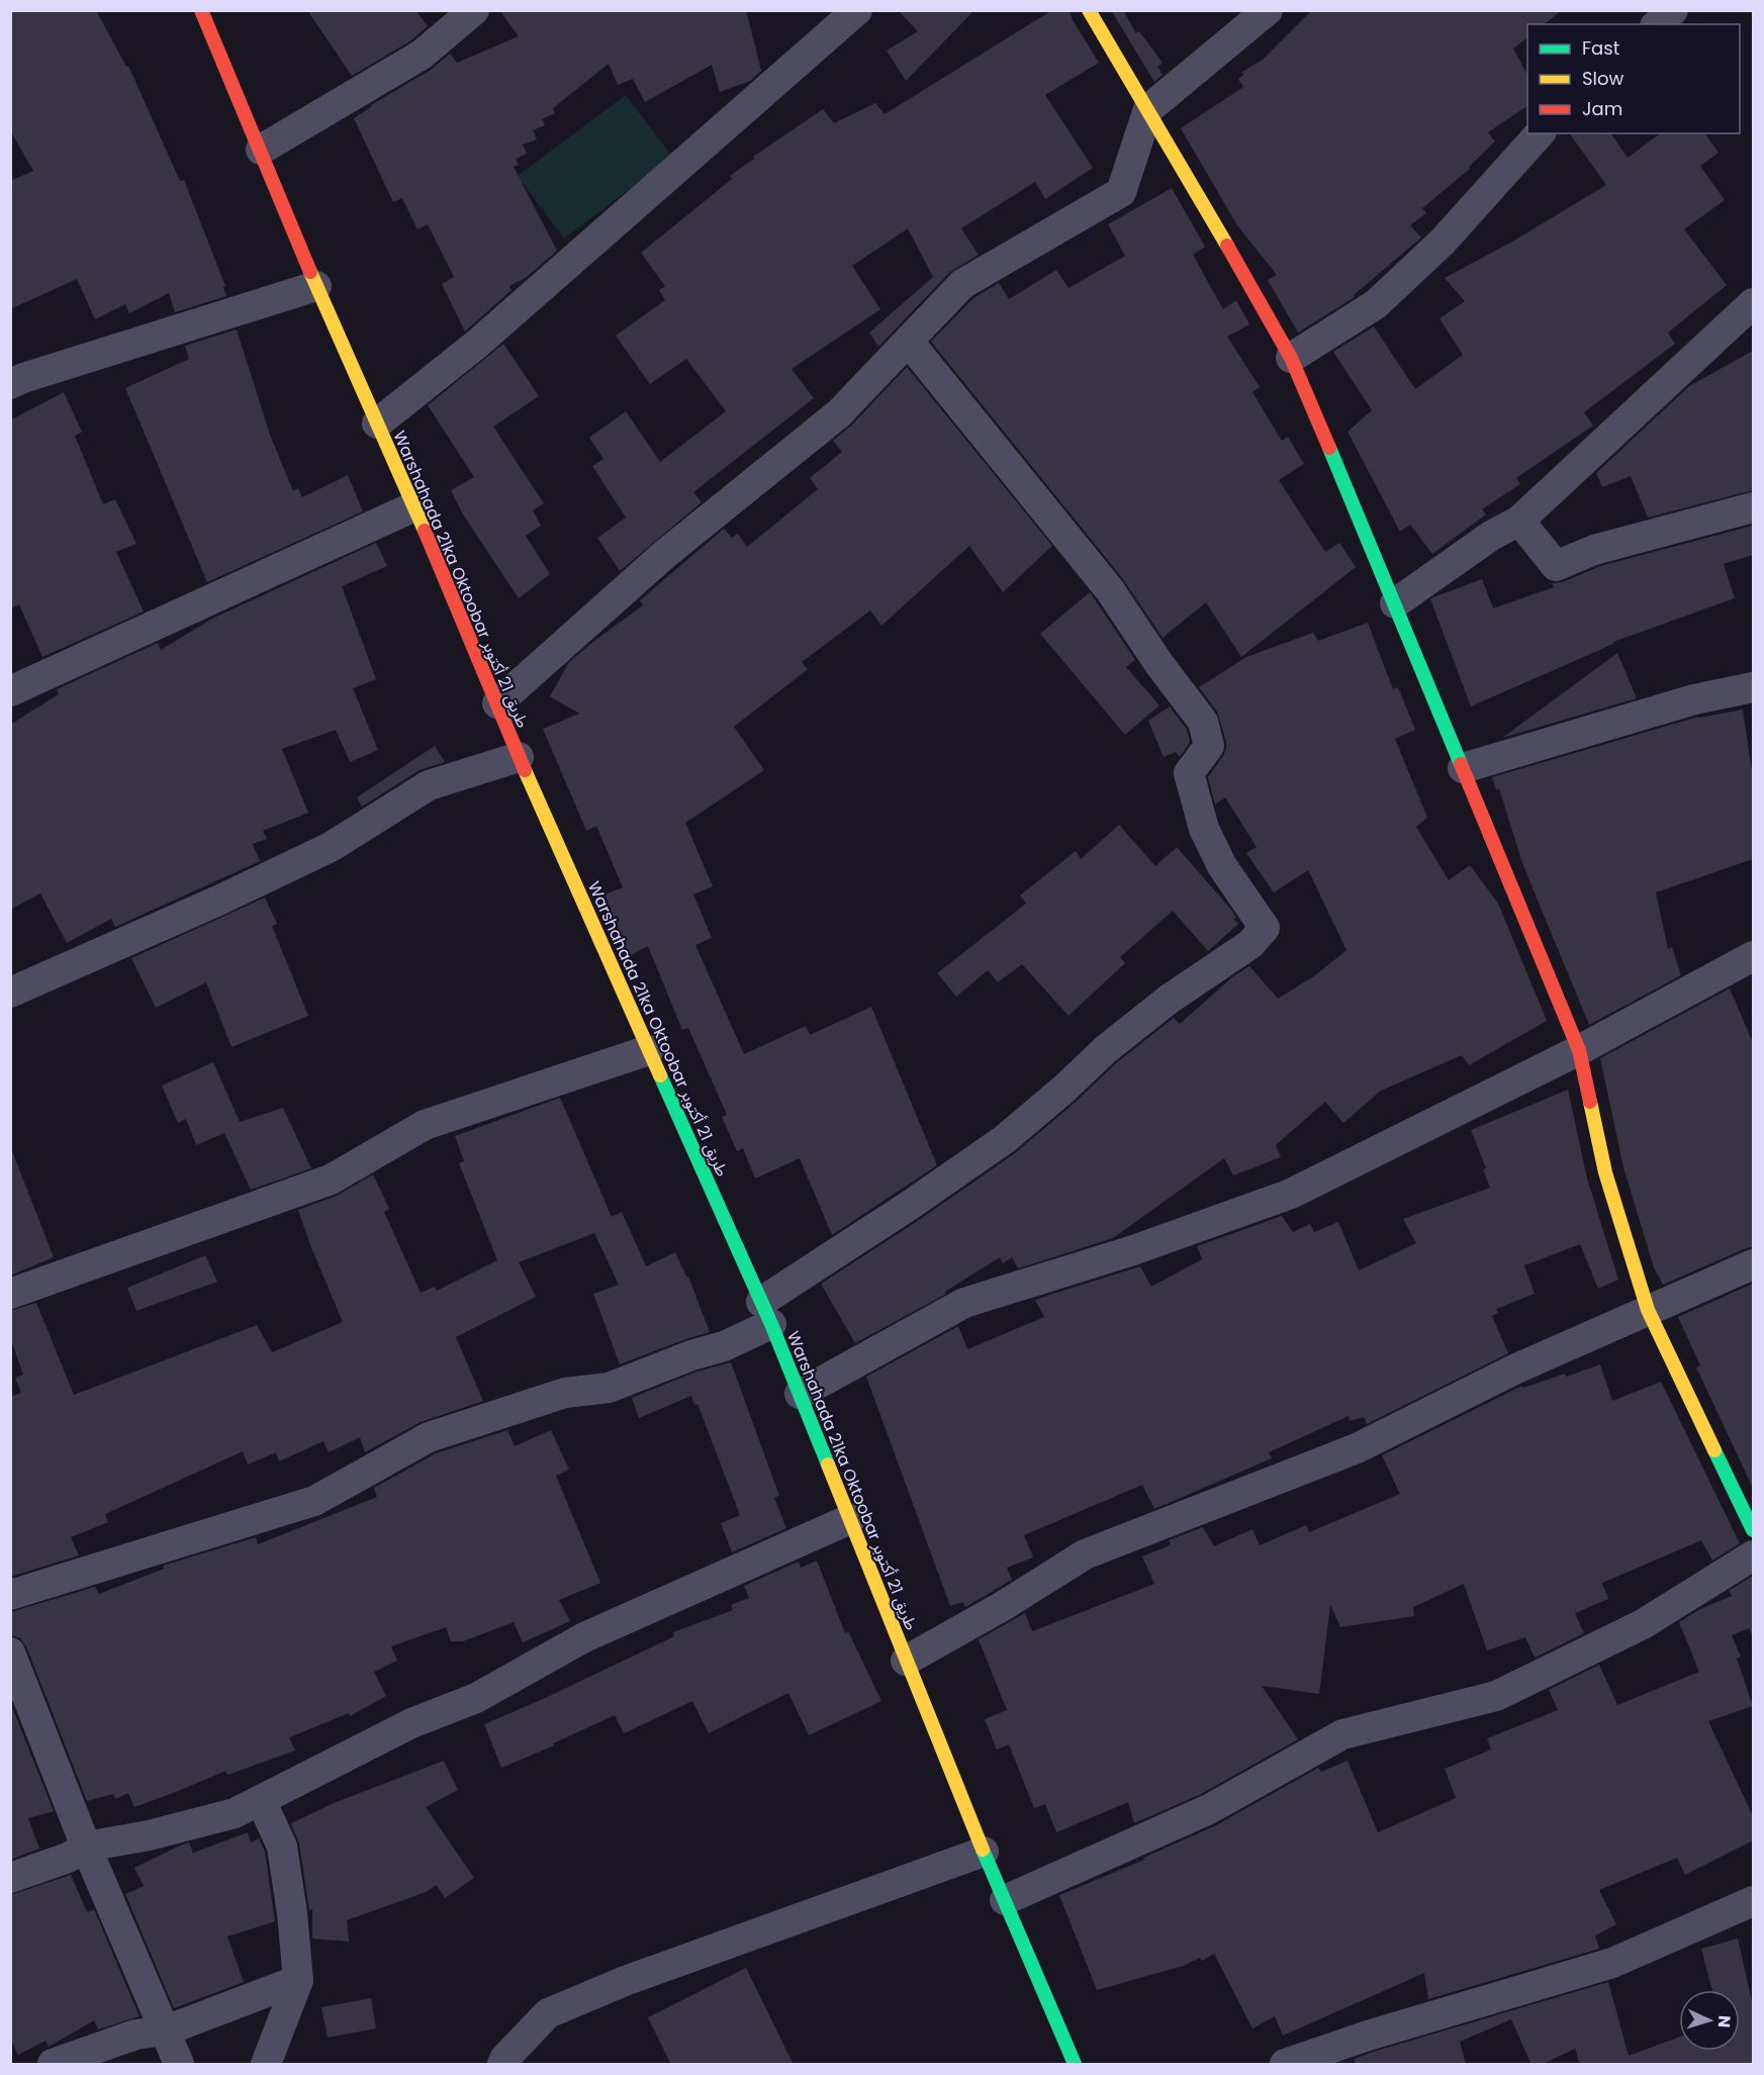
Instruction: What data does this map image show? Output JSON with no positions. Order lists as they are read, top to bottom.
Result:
{
  "streets": {
    "main road": ["Warshahada 21ka Oktoobar طريق 21 أكتوبر"]
  },
  "legend": ["Fast", "Slow", "Jam"],
  "north": "right"
}
